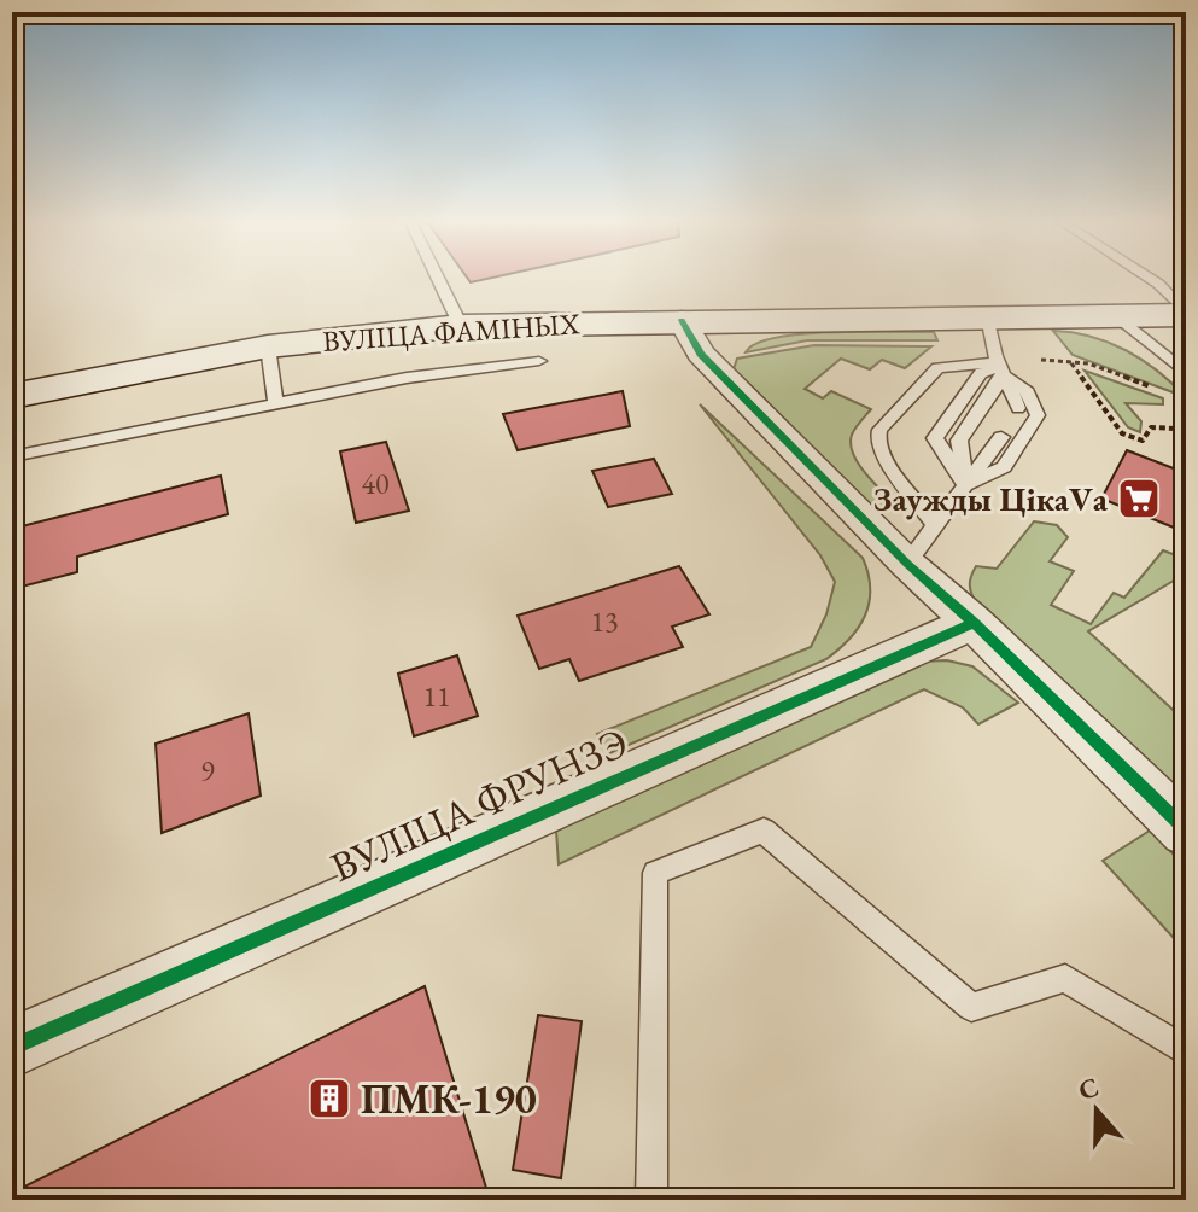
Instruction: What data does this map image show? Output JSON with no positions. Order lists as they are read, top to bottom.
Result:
{
  "streets": {
    "main road": ["ВУЛІЦА ФАМІНЫХ"],
    "street": ["ВУЛІЦА ФРУНЗЭ"]
  },
  "places": {
    "supermarket": ["Заужды ЦікаVа"],
    "building": ["ПМК-190"]
  },
  "house_numbers": [
    "40",
    "13",
    "11",
    "9"
  ],
  "north": "top"
}
